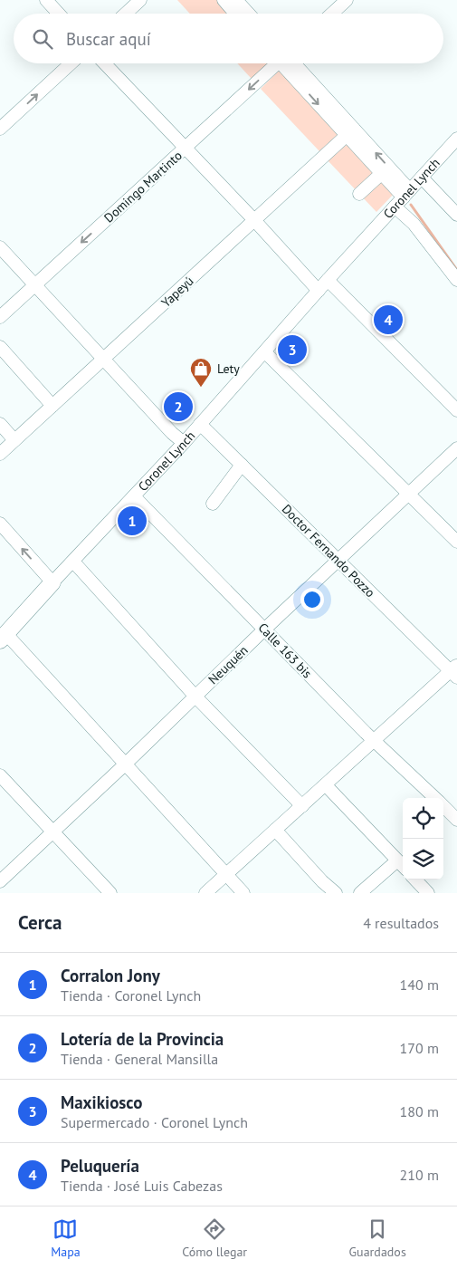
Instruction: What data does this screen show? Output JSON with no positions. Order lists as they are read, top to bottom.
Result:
{
  "streets": {
    "main road": ["Coronel Lynch"],
    "street": [
      "Domingo Martinto",
      "Yapeyú",
      "Doctor Fernando Pozzo",
      "Calle 163 bis",
      "Neuquén"
    ]
  },
  "crossings": [
    ["Coronel Lynch", "Doctor Fernando Pozzo"],
    ["Coronel Lynch", "Calle 163 bis"],
    ["Doctor Fernando Pozzo", "Neuquén"],
    ["Calle 163 bis", "Neuquén"]
  ],
  "one_way": ["Domingo Martinto"],
  "places": {
    "shop": ["Lety"]
  },
  "page": {
    "search": "Buscar aquí",
    "pins": [
      "4",
      "3",
      "2",
      "1"
    ],
    "heading": ["Cerca", "4 resultados"],
    "list": [
      {
        "mark": "1",
        "name": "Corralon Jony",
        "note": "Tienda · Coronel Lynch",
        "value": "140 m"
      },
      {
        "mark": "2",
        "name": "Lotería de la Provincia",
        "note": "Tienda · General Mansilla",
        "value": "170 m"
      },
      {
        "mark": "3",
        "name": "Maxikiosco",
        "note": "Supermercado · Coronel Lynch",
        "value": "180 m"
      },
      {
        "mark": "4",
        "name": "Peluquería",
        "note": "Tienda · José Luis Cabezas",
        "value": "210 m"
      }
    ],
    "nav": ["Mapa", "Cómo llegar", "Guardados"]
  }
}
